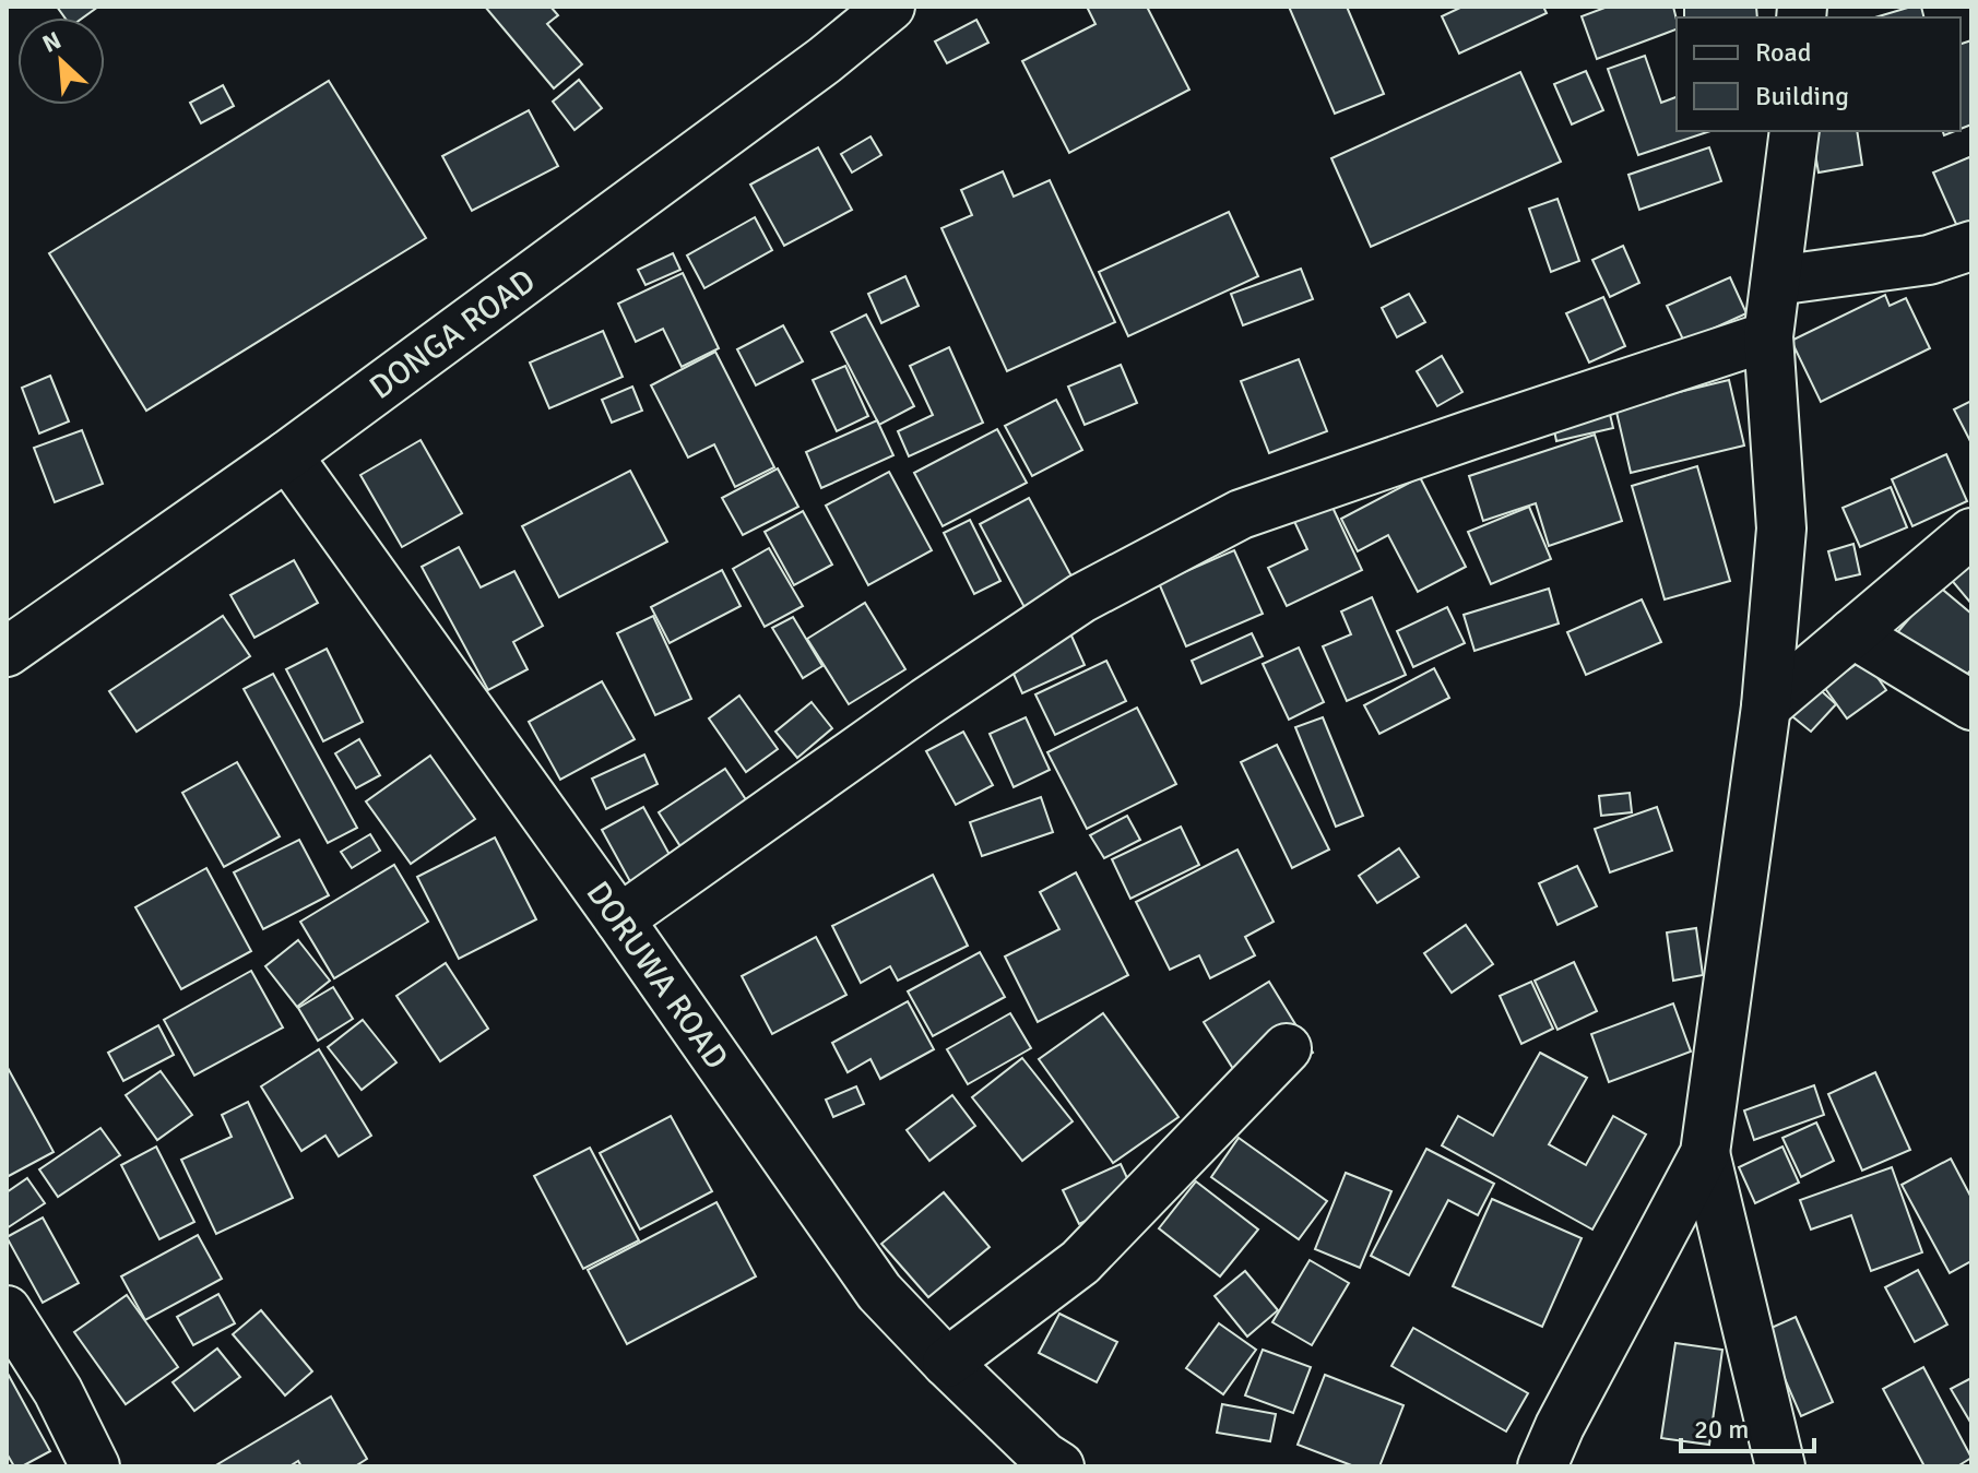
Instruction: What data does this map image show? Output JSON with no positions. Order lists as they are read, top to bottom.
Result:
{
  "streets": {
    "street": ["DONGA ROAD", "DORUWA ROAD"]
  },
  "crossings": [
    ["DONGA ROAD", "DORUWA ROAD"]
  ],
  "legend": ["Road", "Building"],
  "scale_bar": "20 m",
  "north": "top left"
}
